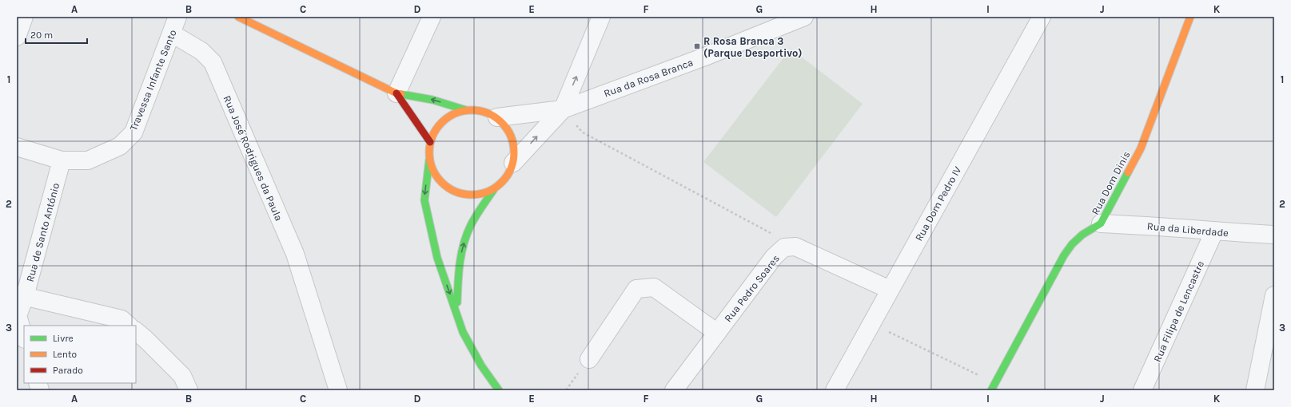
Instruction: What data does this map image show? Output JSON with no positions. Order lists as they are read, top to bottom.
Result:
{
  "streets": {
    "street": [
      "Rua da Rosa Branca",
      "Travessa Infante Santo",
      "Rua José Rodrigues da Paula",
      "Rua Dom Dinis",
      "Rua Dom Pedro IV",
      "Rua da Liberdade",
      "Rua de Santo António",
      "Rua Pedro Soares",
      "Rua Filipa de Lencastre"
    ]
  },
  "crossings": [
    ["Travessa Infante Santo", "Rua José Rodrigues da Paula"],
    ["Travessa Infante Santo", "Rua de Santo António"],
    ["Rua Dom Dinis", "Rua da Liberdade"],
    ["Rua da Liberdade", "Rua Filipa de Lencastre"]
  ],
  "places": {
    "transit": ["R Rosa Branca 3 (Parque Desportivo)"]
  },
  "legend": ["Livre", "Lento", "Parado"],
  "scale_bar": "20 m",
  "grid": {
    "columns": [
      "A",
      "B",
      "C",
      "D",
      "E",
      "F",
      "G",
      "H",
      "I",
      "J",
      "K"
    ],
    "rows": ["1", "2", "3"]
  }
}
